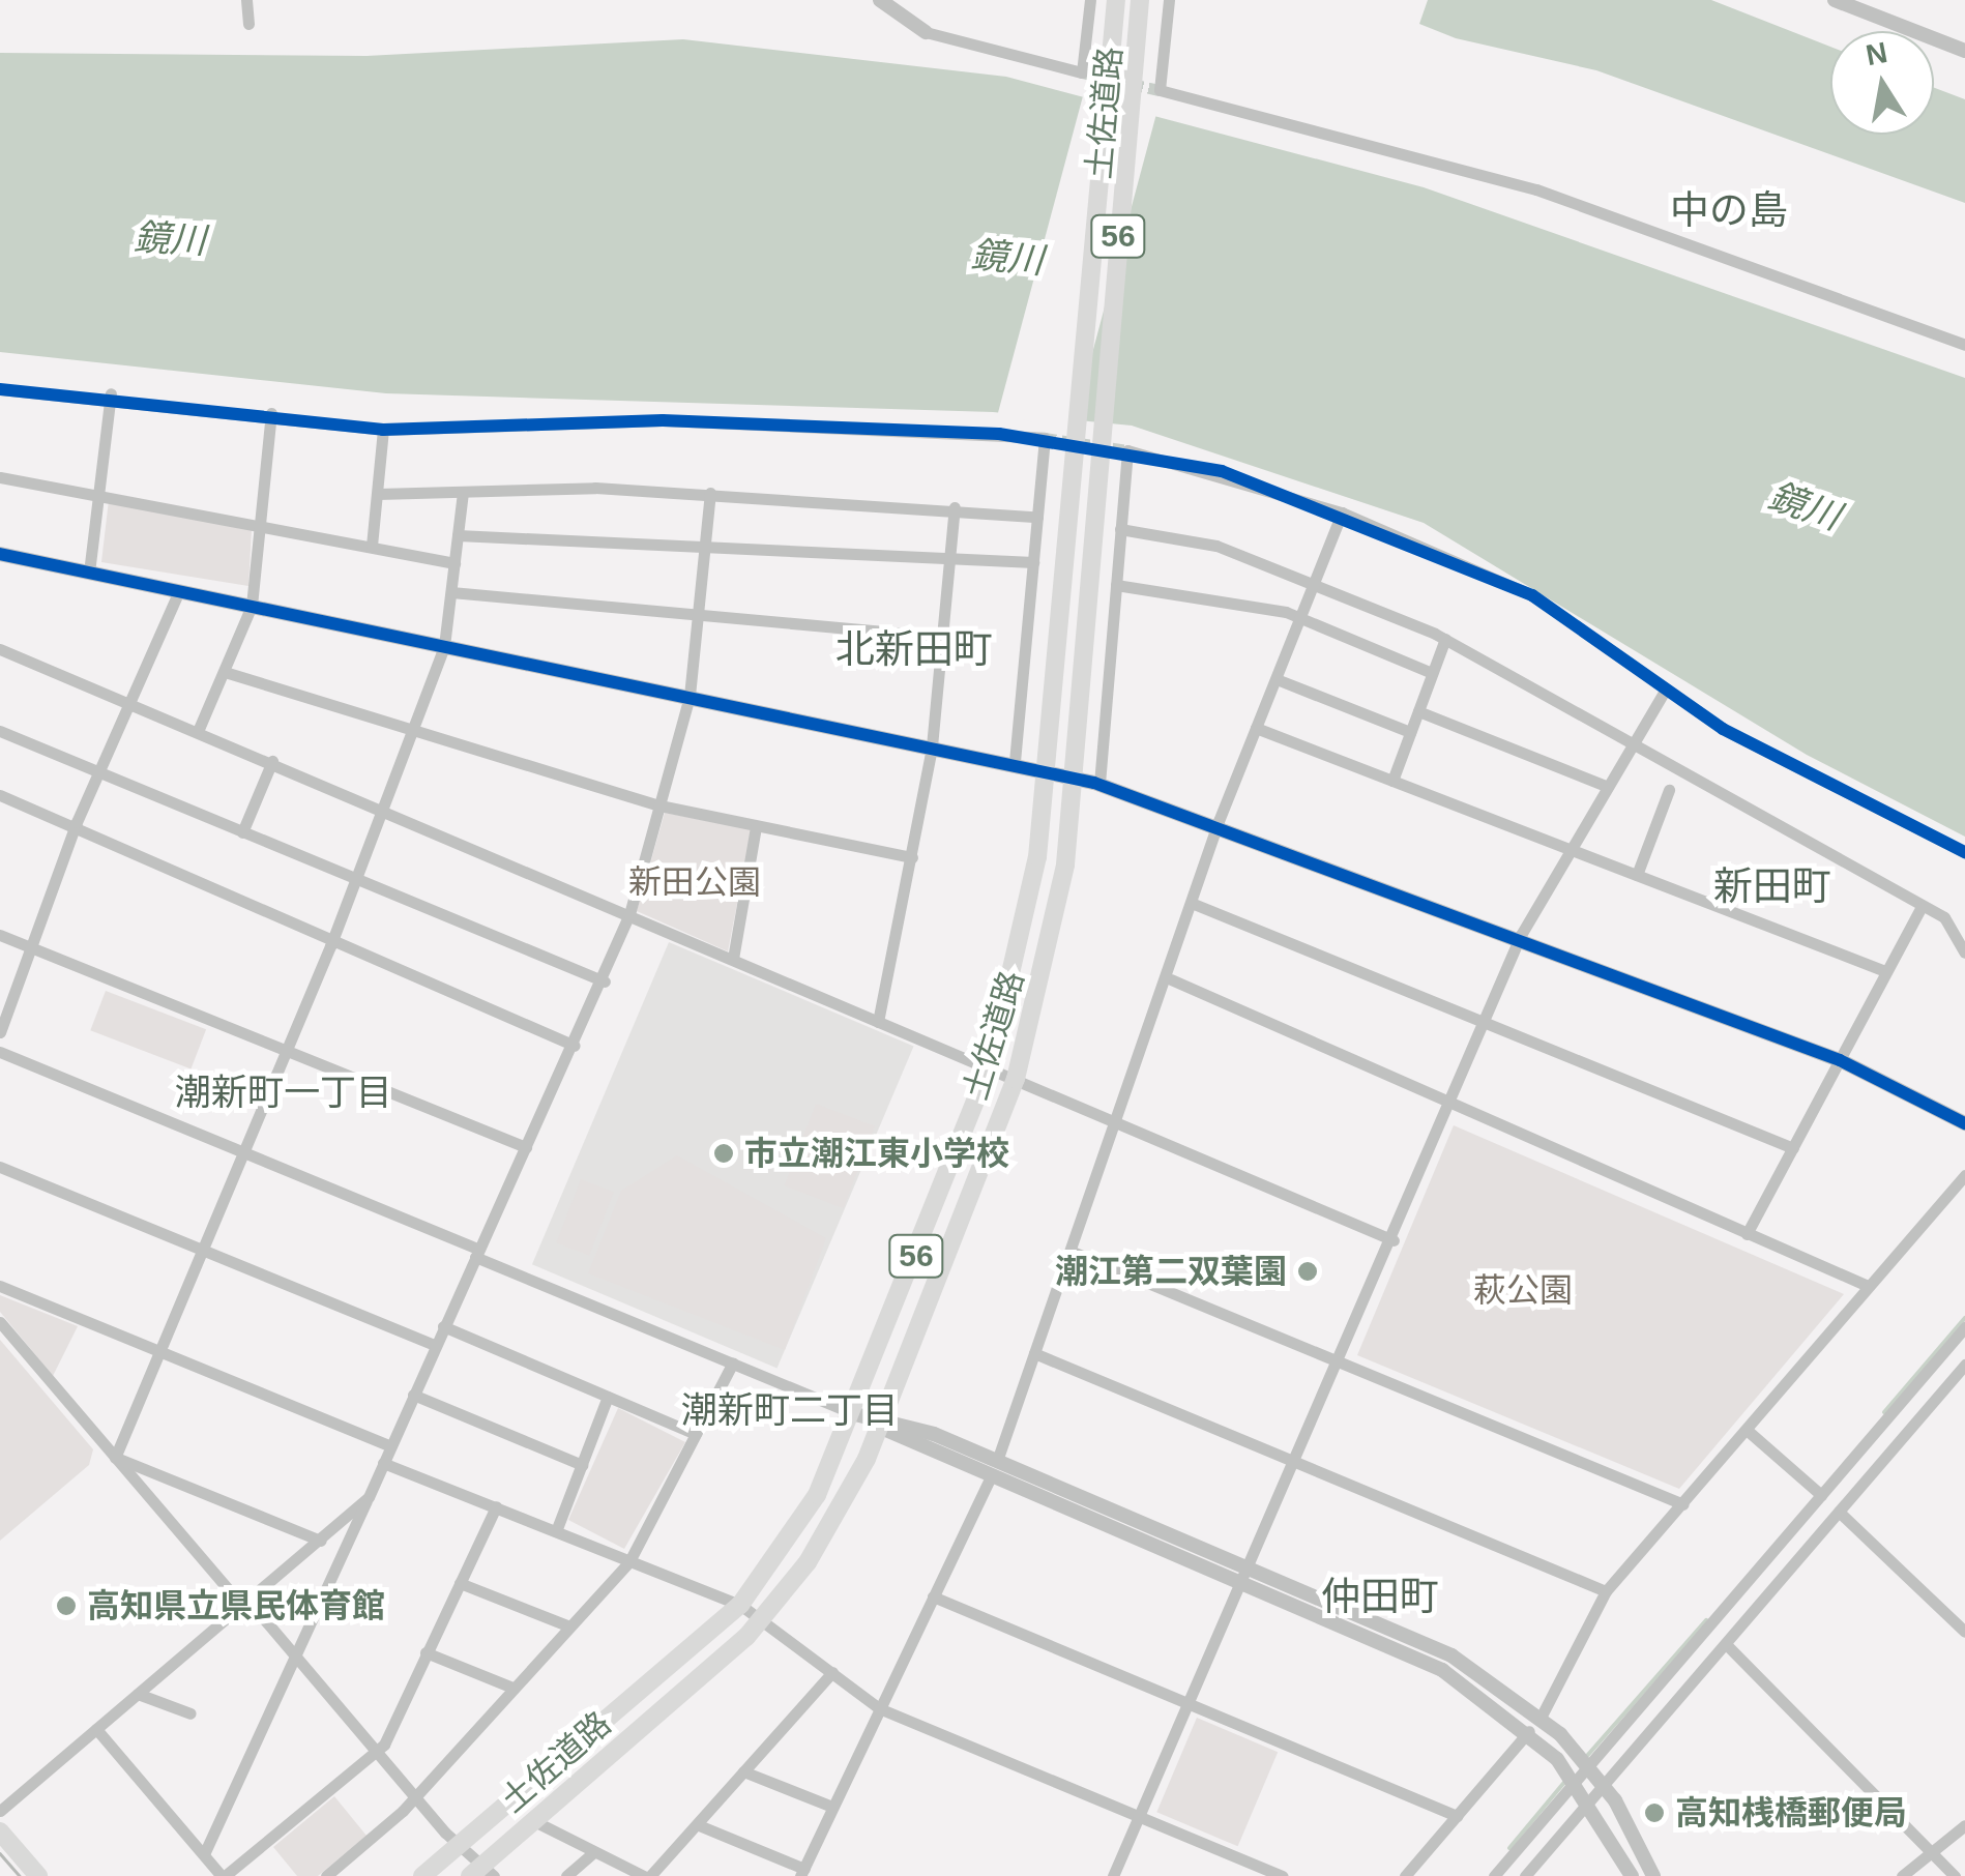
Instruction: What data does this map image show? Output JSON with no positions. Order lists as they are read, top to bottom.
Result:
{
  "streets": {
    "main road": ["土佐道路", "56"]
  },
  "districts": [
    "中の島",
    "北新田町",
    "新田町",
    "潮新町一丁目",
    "潮新町二丁目",
    "仲田町"
  ],
  "water": ["鏡川"],
  "parks": ["新田公園", "萩公園"],
  "places": [
    "市立潮江東小学校",
    "潮江第二双葉園",
    "高知県立県民体育館",
    "高知桟橋郵便局"
  ],
  "north": "top"
}
